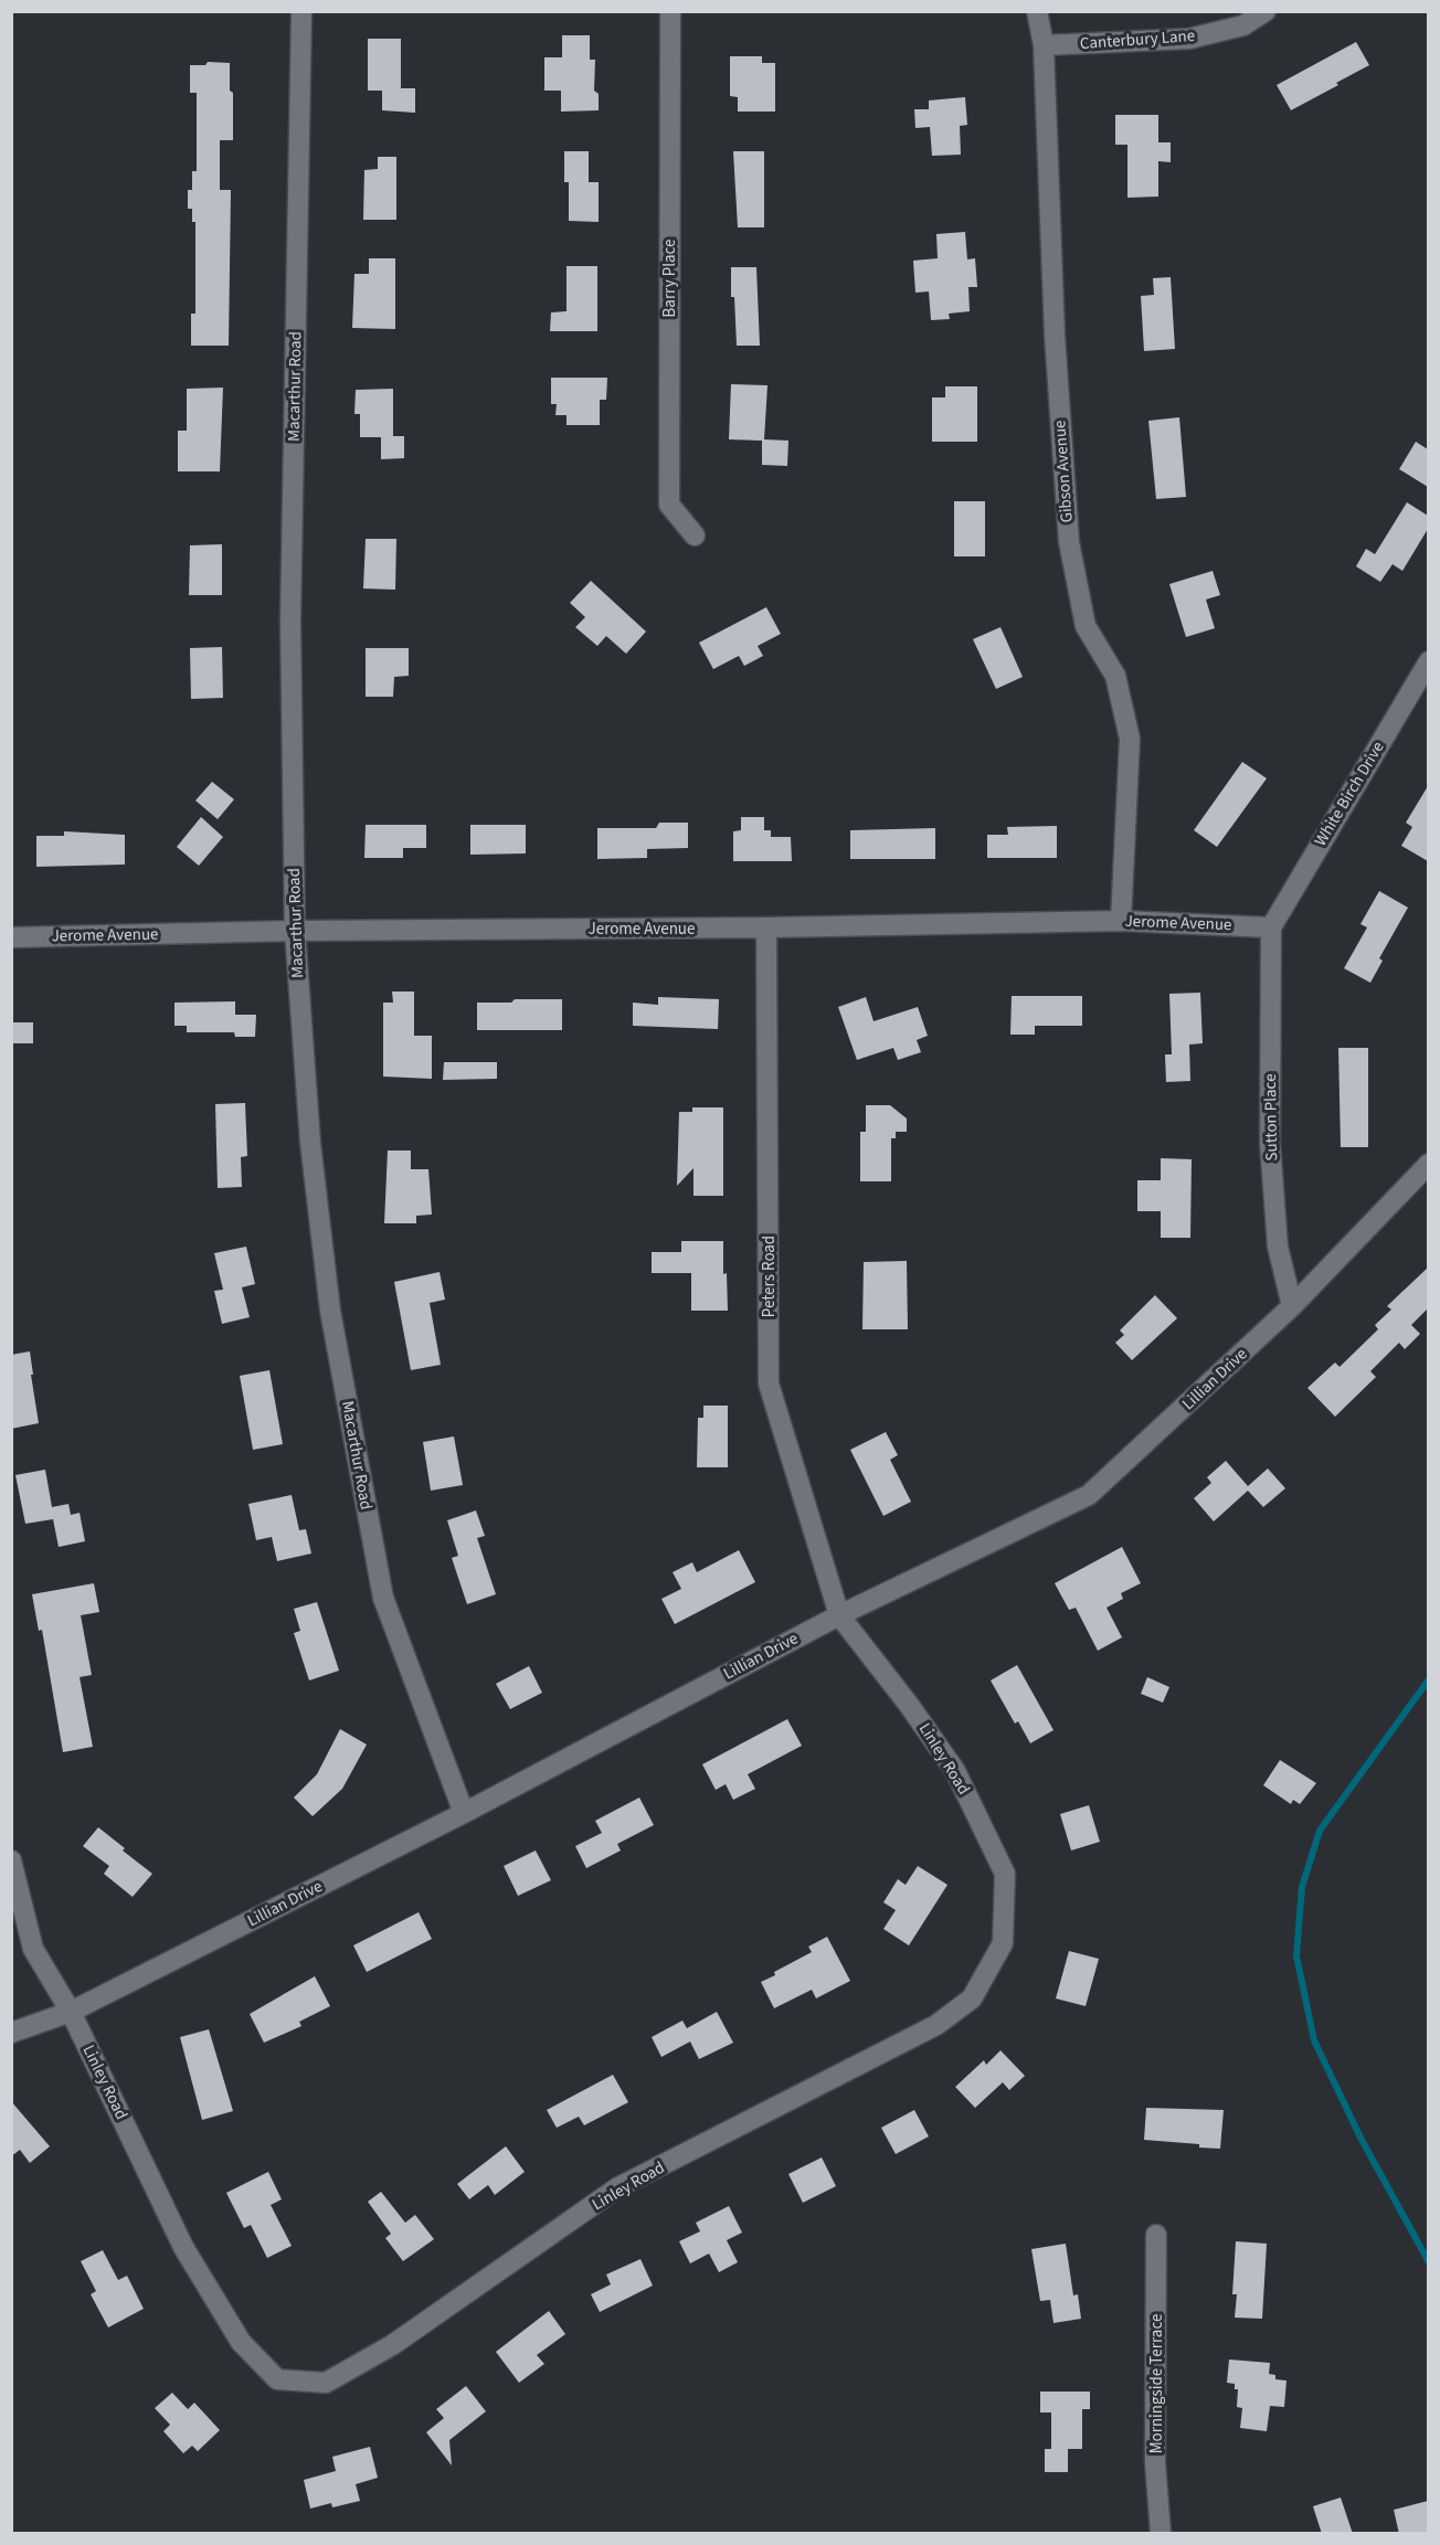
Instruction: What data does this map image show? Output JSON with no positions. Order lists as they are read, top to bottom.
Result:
{
  "streets": {
    "street": [
      "Canterbury Lane",
      "Barry Place",
      "Macarthur Road",
      "Gibson Avenue",
      "White Birch Drive",
      "Jerome Avenue",
      "Sutton Place",
      "Peters Road",
      "Lillian Drive",
      "Linley Road",
      "Morningside Terrace"
    ]
  },
  "crossings": [
    ["Canterbury Lane", "Gibson Avenue"],
    ["Macarthur Road", "Jerome Avenue"],
    ["Macarthur Road", "Lillian Drive"],
    ["Gibson Avenue", "Jerome Avenue"],
    ["White Birch Drive", "Jerome Avenue"],
    ["White Birch Drive", "Sutton Place"],
    ["Jerome Avenue", "Sutton Place"],
    ["Jerome Avenue", "Peters Road"],
    ["Sutton Place", "Lillian Drive"],
    ["Peters Road", "Lillian Drive"],
    ["Peters Road", "Linley Road"],
    ["Lillian Drive", "Linley Road"]
  ]
}
